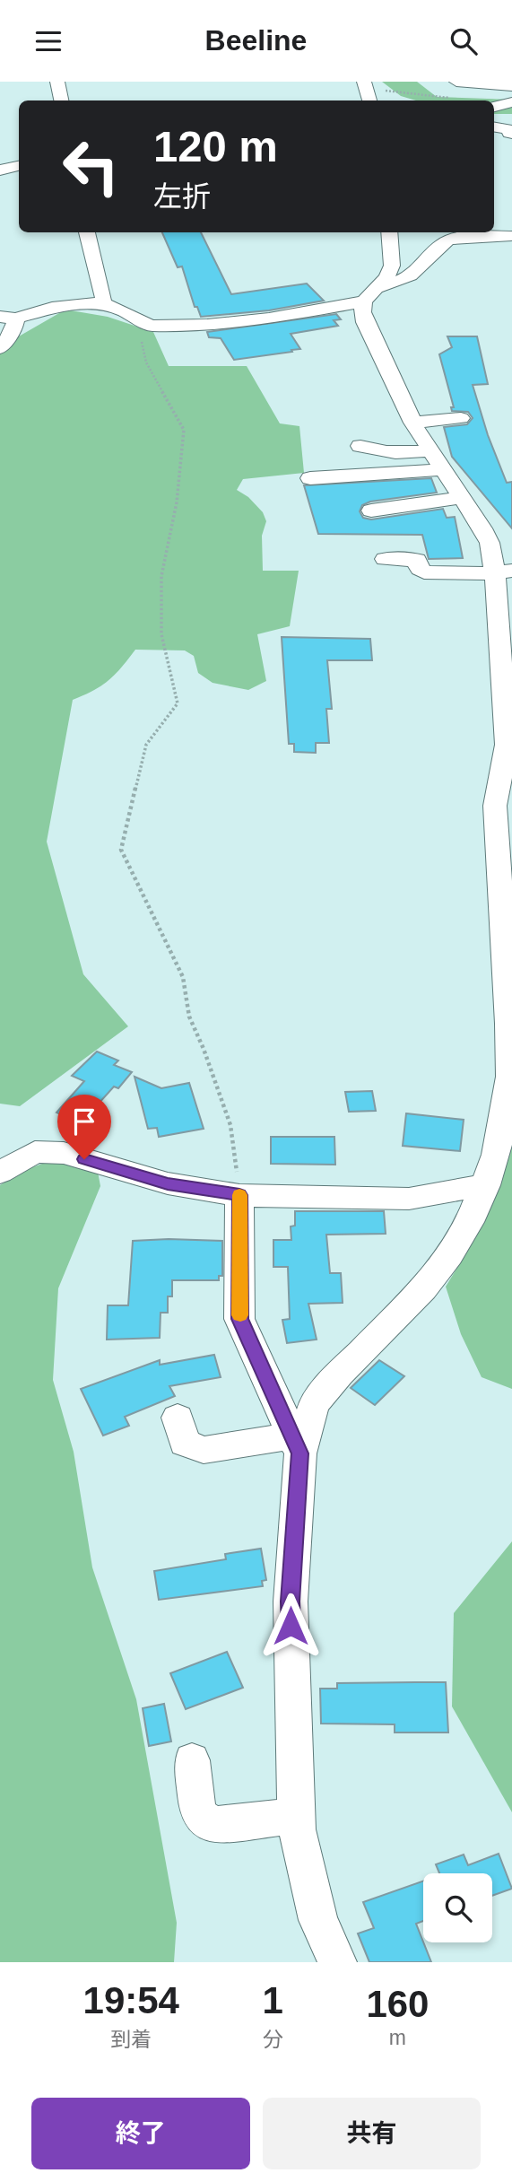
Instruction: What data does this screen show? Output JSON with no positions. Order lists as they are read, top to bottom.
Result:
{
  "page": {
    "header": "Beeline",
    "turn": ["120 m", "左折"],
    "eta": [
      "19:54",
      "到着",
      "1",
      "分",
      "160",
      "m"
    ],
    "buttons": ["終了", "共有"]
  }
}
